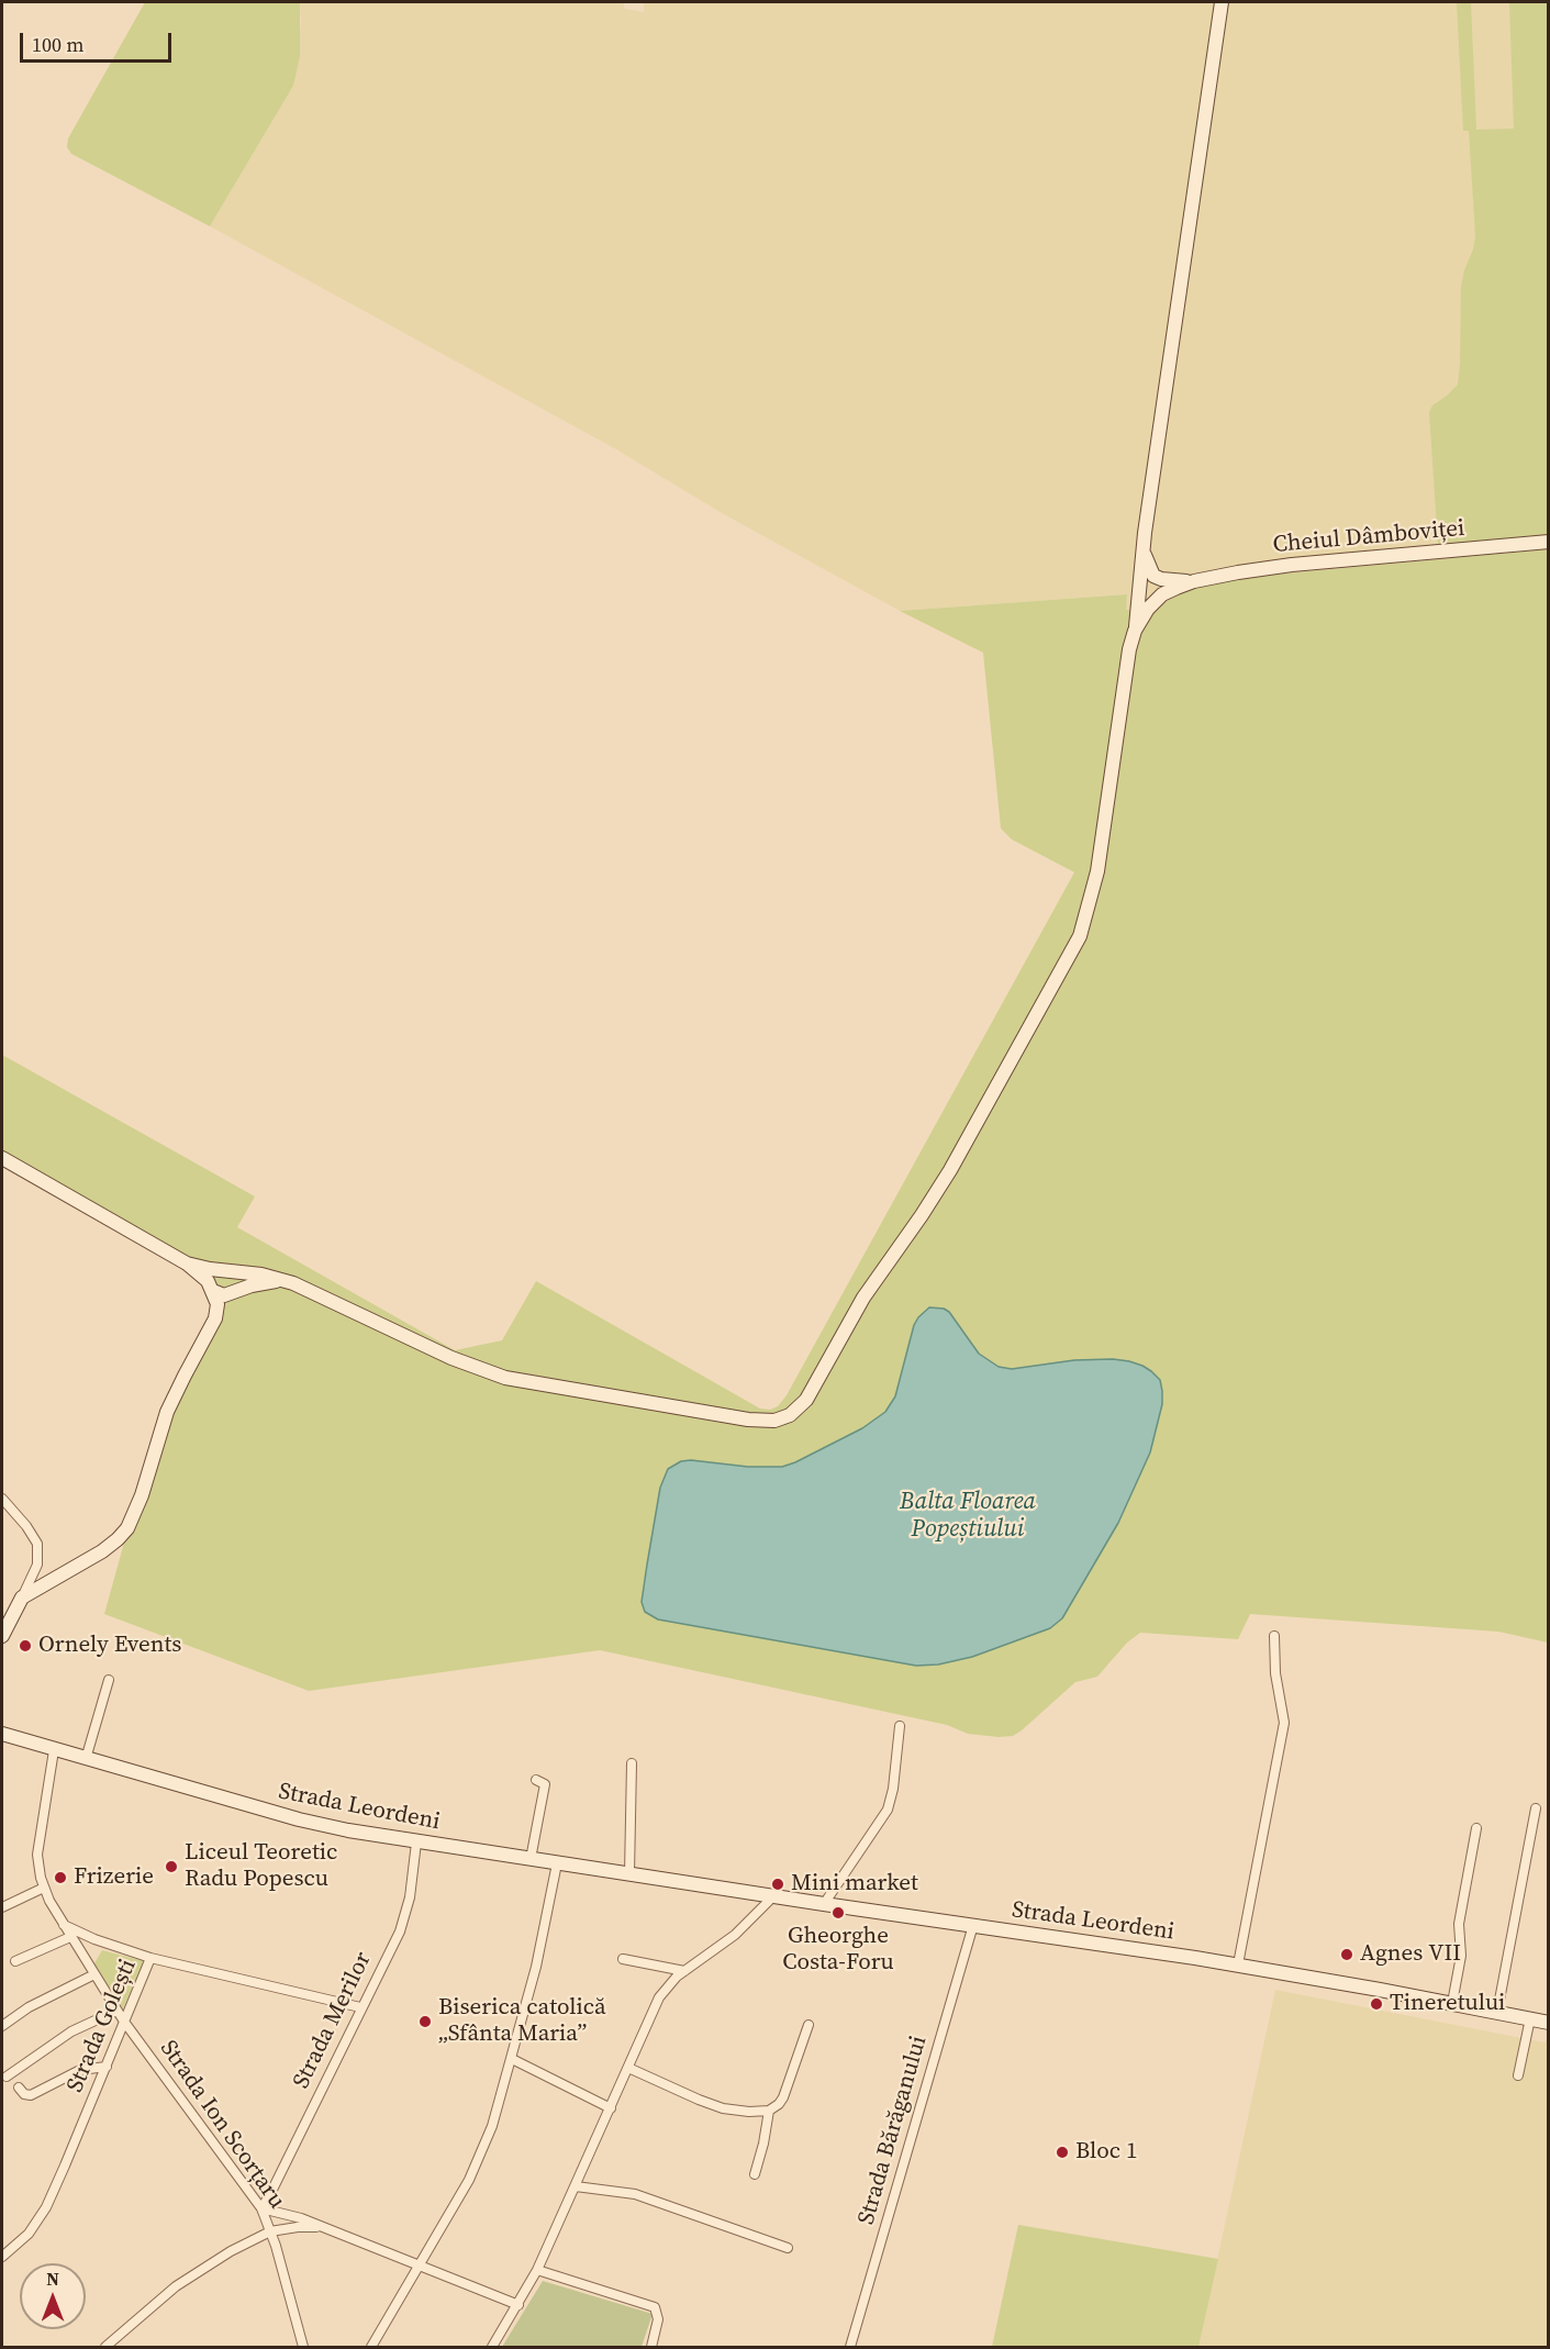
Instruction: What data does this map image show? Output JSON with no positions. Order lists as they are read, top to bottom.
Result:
{
  "streets": {
    "street": [
      "Cheiul Dâmboviței",
      "Strada Leordeni",
      "Strada Merilor",
      "Strada Golești",
      "Strada Ion Scorțaru",
      "Strada Bărăganului"
    ]
  },
  "crossings": [
    ["Strada Leordeni", "Strada Merilor"],
    ["Strada Leordeni", "Strada Ion Scorțaru"],
    ["Strada Leordeni", "Strada Bărăganului"],
    ["Strada Merilor", "Strada Golești"],
    ["Strada Merilor", "Strada Ion Scorțaru"],
    ["Strada Golești", "Strada Ion Scorțaru"]
  ],
  "water": ["Balta Floarea Popeștiului"],
  "places": [
    "Ornely Events",
    "Liceul Teoretic Radu Popescu",
    "Frizerie",
    "Mini market",
    "Gheorghe Costa-Foru",
    "Agnes VII",
    "Tineretului",
    "Biserica catolică „Sfânta Maria”",
    "Bloc 1"
  ],
  "scale_bar": "100 m",
  "north": "top"
}
